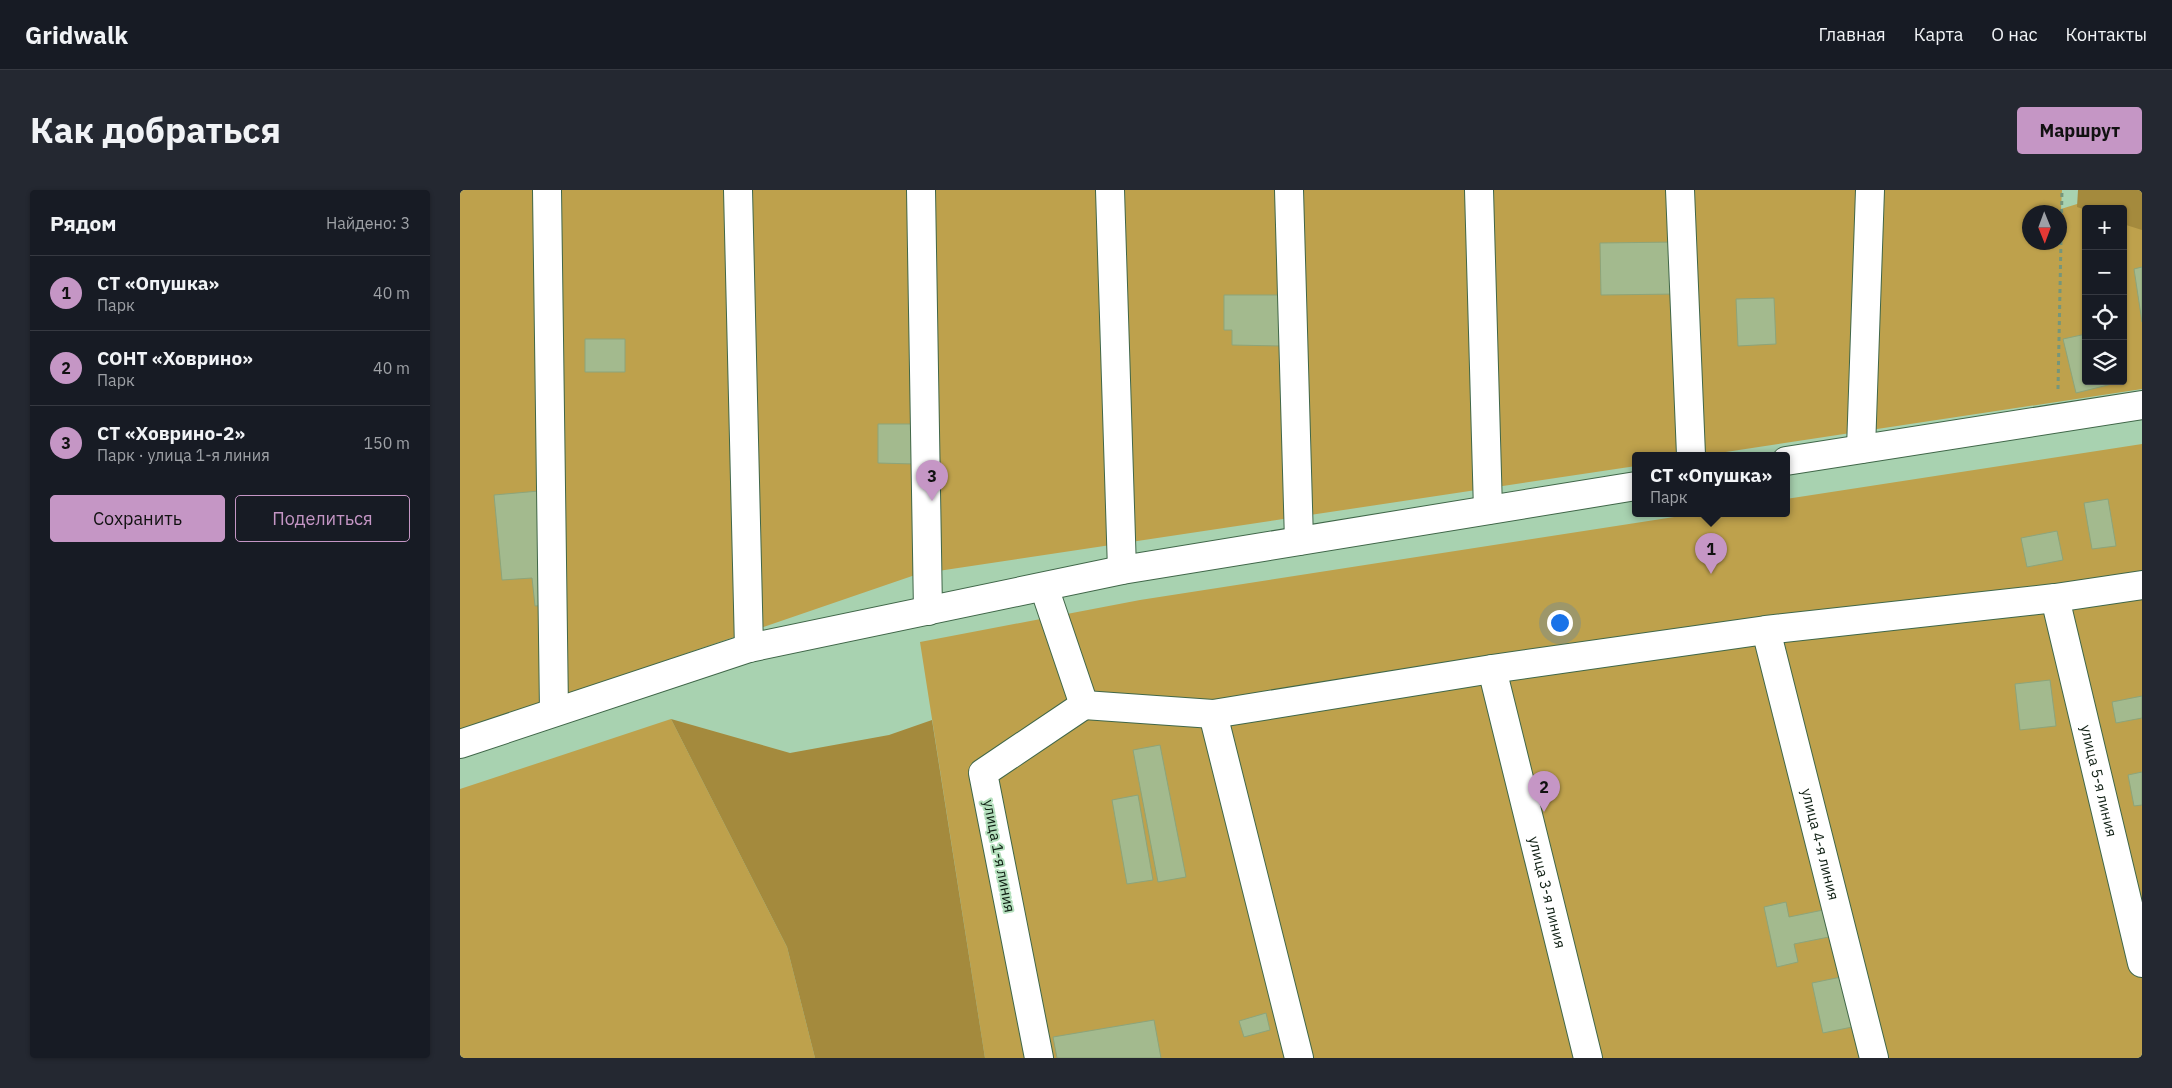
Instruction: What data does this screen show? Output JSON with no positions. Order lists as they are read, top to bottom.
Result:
{
  "streets": {
    "street": [
      "улица 5-я линия",
      "улица 4-я линия",
      "улица 1-я линия",
      "улица 3-я линия"
    ]
  },
  "north": "bottom",
  "page": {
    "header": "Gridwalk",
    "nav": [
      "Главная",
      "Карта",
      "О нас",
      "Контакты"
    ],
    "title": "Как добраться",
    "buttons": [
      "Маршрут",
      ["Сохранить", "Поделиться"]
    ],
    "heading": ["Рядом", "Найдено: 3"],
    "map_buttons": ["+", "−"],
    "list": [
      {
        "mark": "1",
        "name": "СТ «Опушка»",
        "note": "Парк",
        "value": "40 m"
      },
      {
        "mark": "2",
        "name": "СОНТ «Ховрино»",
        "note": "Парк",
        "value": "40 m"
      },
      {
        "mark": "3",
        "name": "СТ «Ховрино-2»",
        "note": "Парк · улица 1-я линия",
        "value": "150 m"
      }
    ],
    "popup": ["СТ «Опушка»", "Парк"],
    "pins": ["3", "1", "2"]
  }
}
